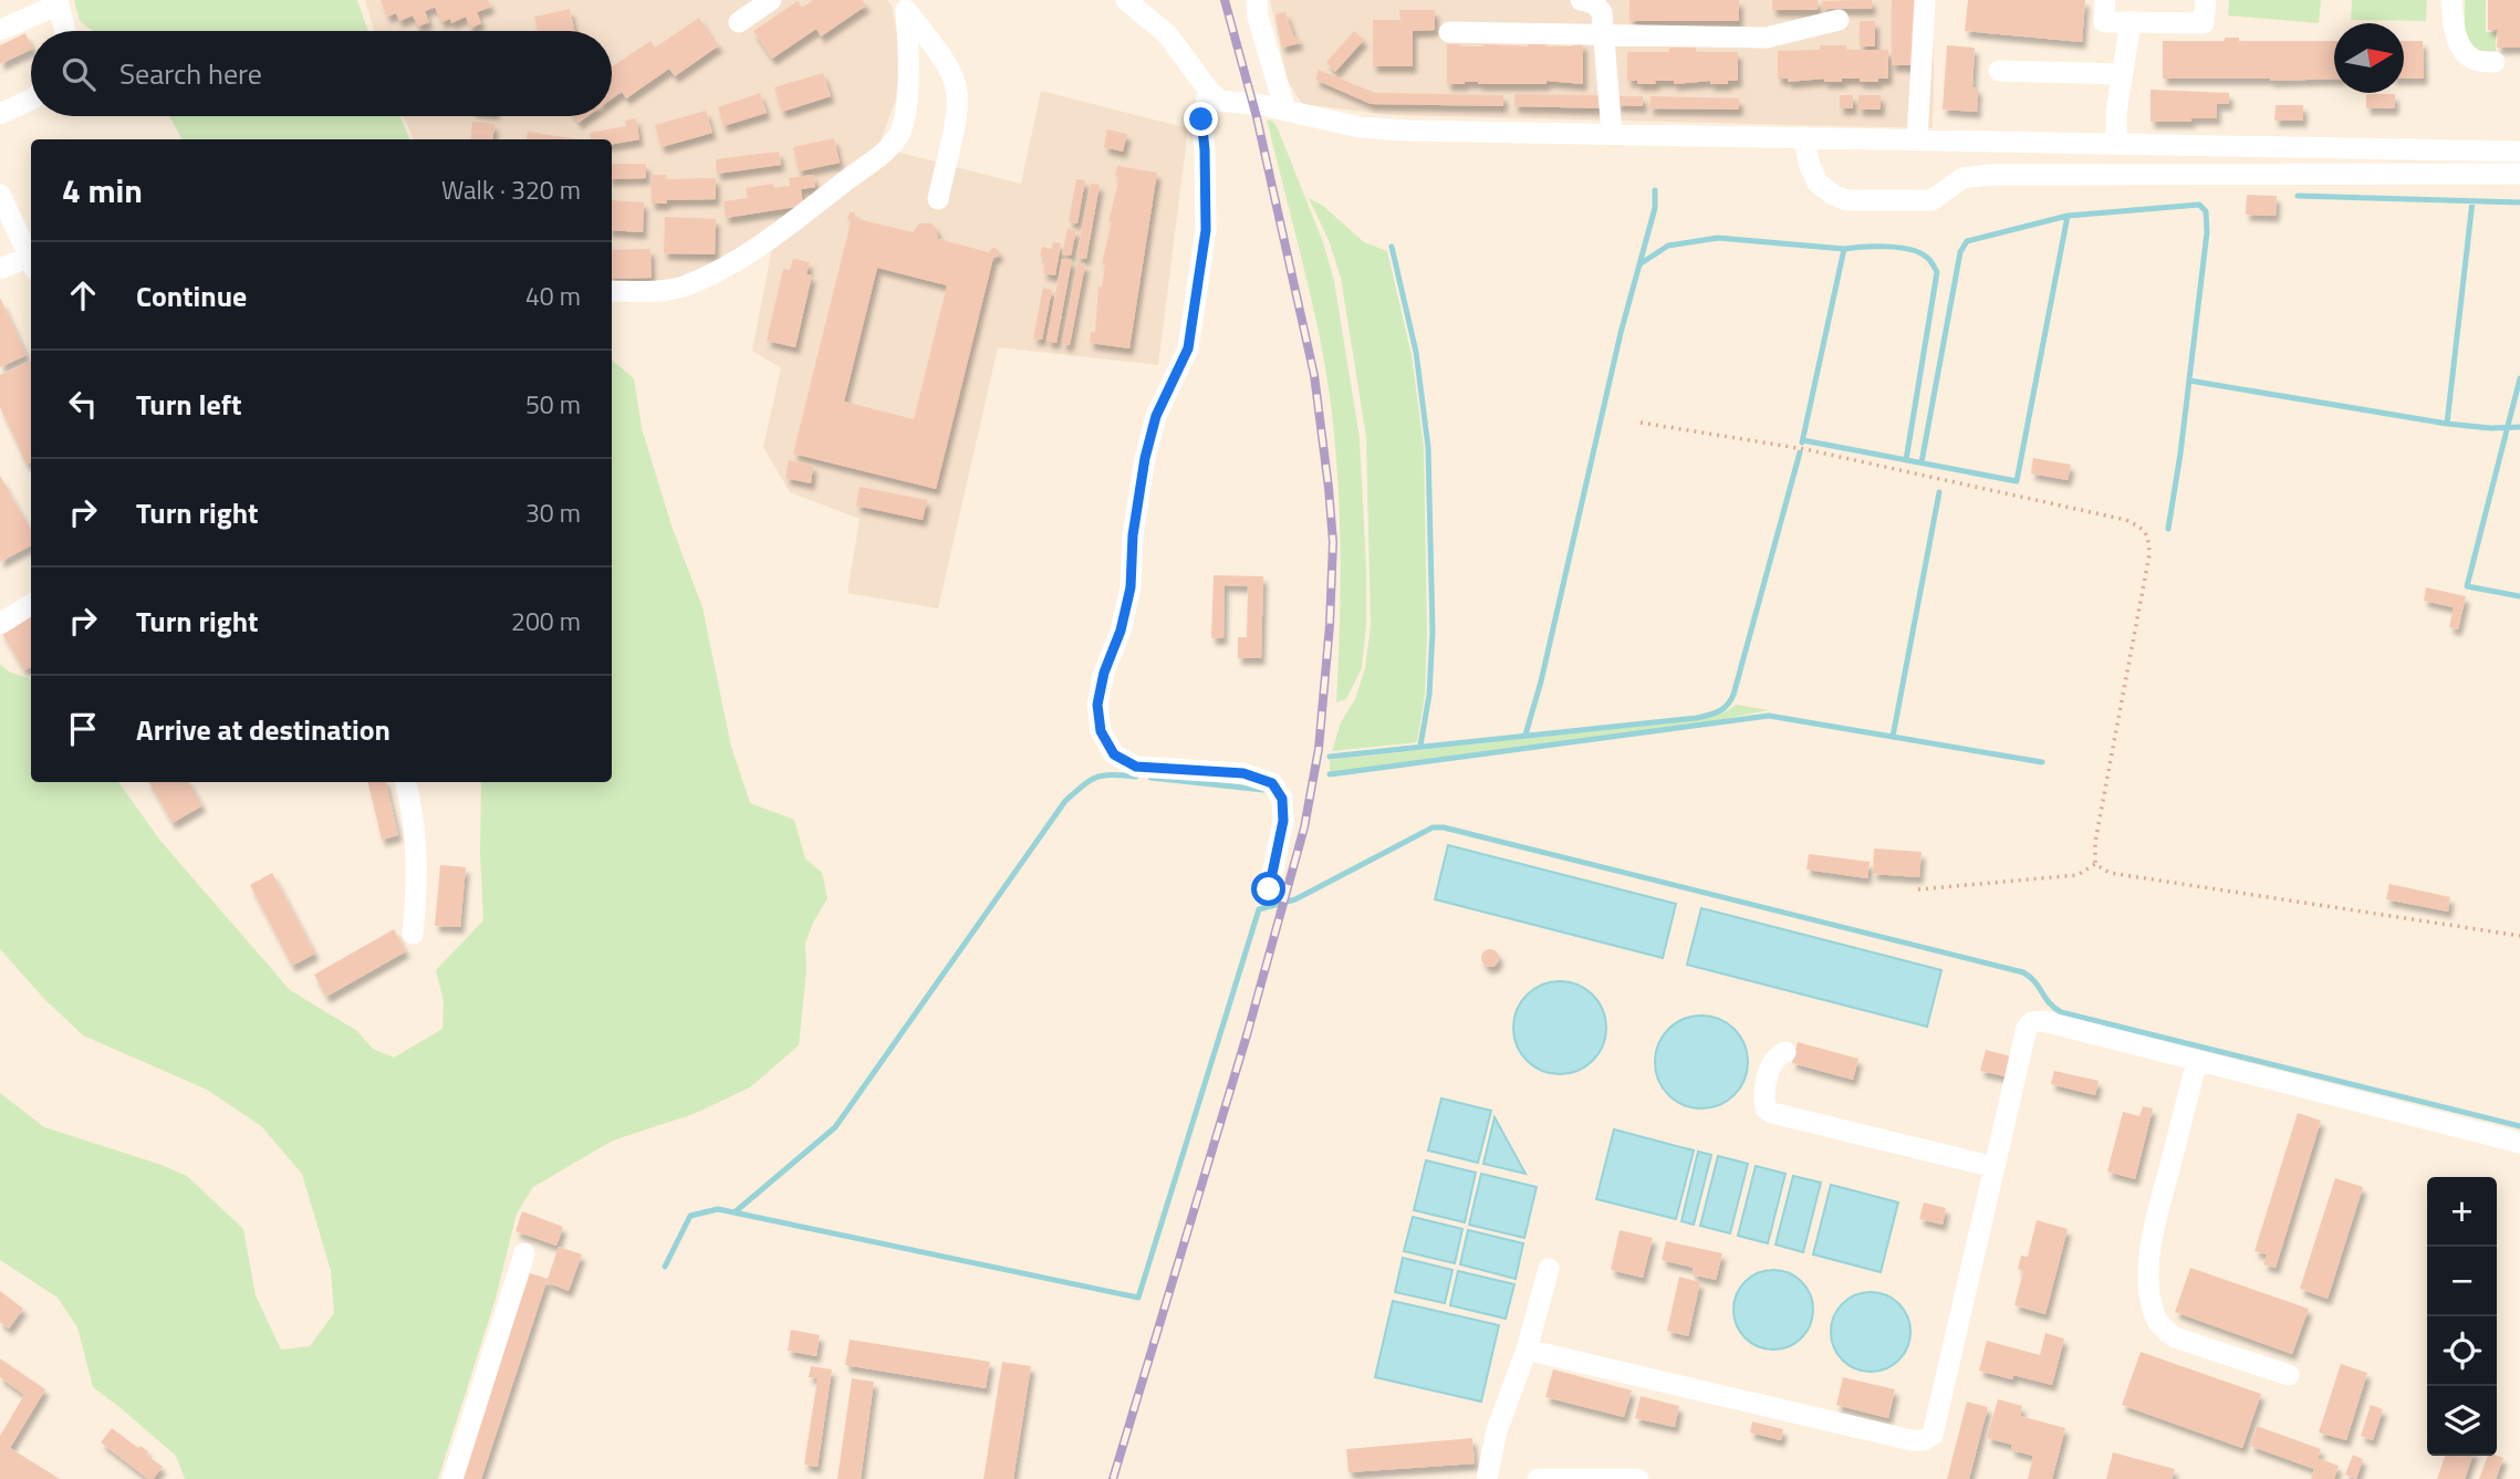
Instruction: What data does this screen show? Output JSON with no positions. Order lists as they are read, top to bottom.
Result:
{
  "north": "right",
  "page": {
    "search": "Search here",
    "heading": ["4 min", "Walk · 320 m"],
    "list": [
      ["Continue", "40 m"],
      ["Turn left", "50 m"],
      ["Turn right", "30 m"],
      ["Turn right", "200 m"],
      "Arrive at destination"
    ],
    "map_buttons": ["+", "−"]
  }
}
